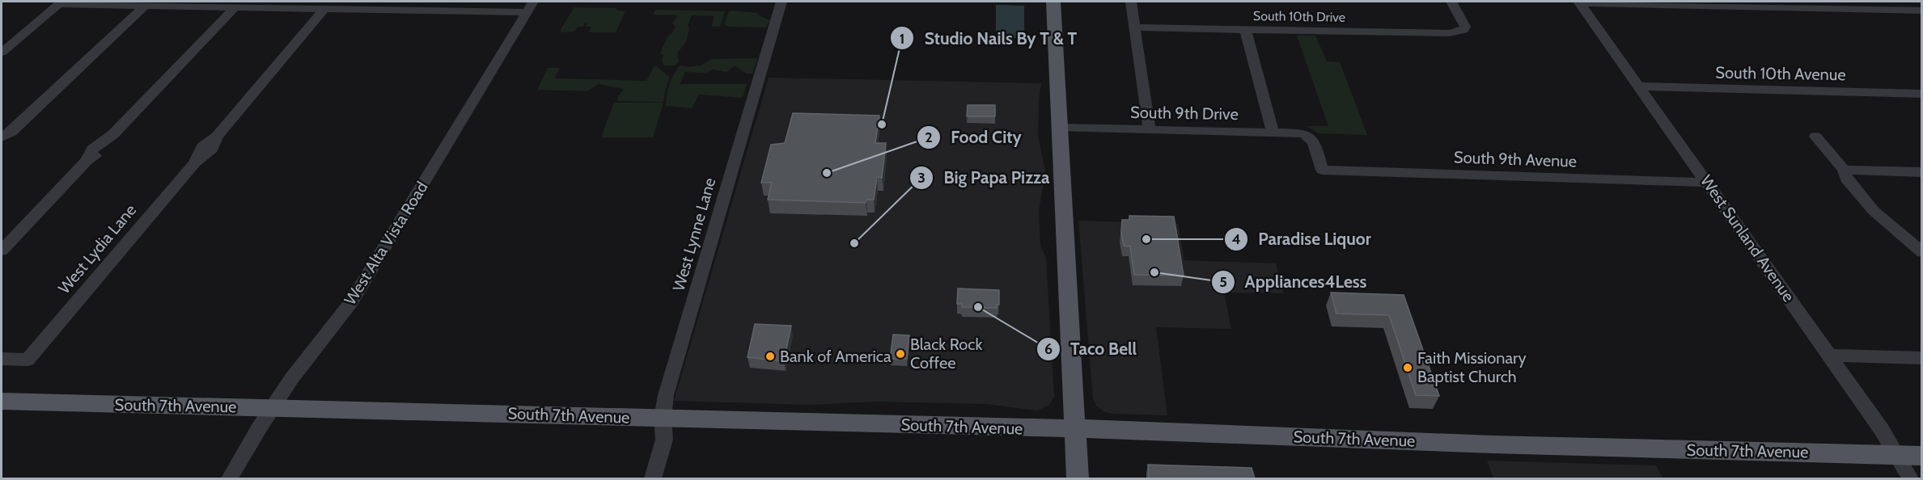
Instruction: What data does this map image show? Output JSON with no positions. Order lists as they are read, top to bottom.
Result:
{
  "streets": {
    "main road": ["South 7th Avenue"],
    "street": [
      "South 10th Drive",
      "South 10th Avenue",
      "South 9th Drive",
      "South 9th Avenue",
      "West Lynne Lane",
      "West Sunland Avenue",
      "West Alta Vista Road",
      "West Lydia Lane"
    ]
  },
  "crossings": [
    ["South 10th Avenue", "West Sunland Avenue"],
    ["South 9th Drive", "South 9th Avenue"],
    ["South 9th Avenue", "West Sunland Avenue"],
    ["West Lynne Lane", "South 7th Avenue"],
    ["West Sunland Avenue", "South 7th Avenue"],
    ["West Alta Vista Road", "South 7th Avenue"]
  ],
  "places": [
    "Studio Nails By T & T",
    "Food City",
    "Paradise Liquor",
    "Big Papa Pizza",
    "Appliances4Less",
    "Taco Bell",
    "Black Rock Coffee",
    "Bank of America",
    "Faith Missionary Baptist Church"
  ]
}
